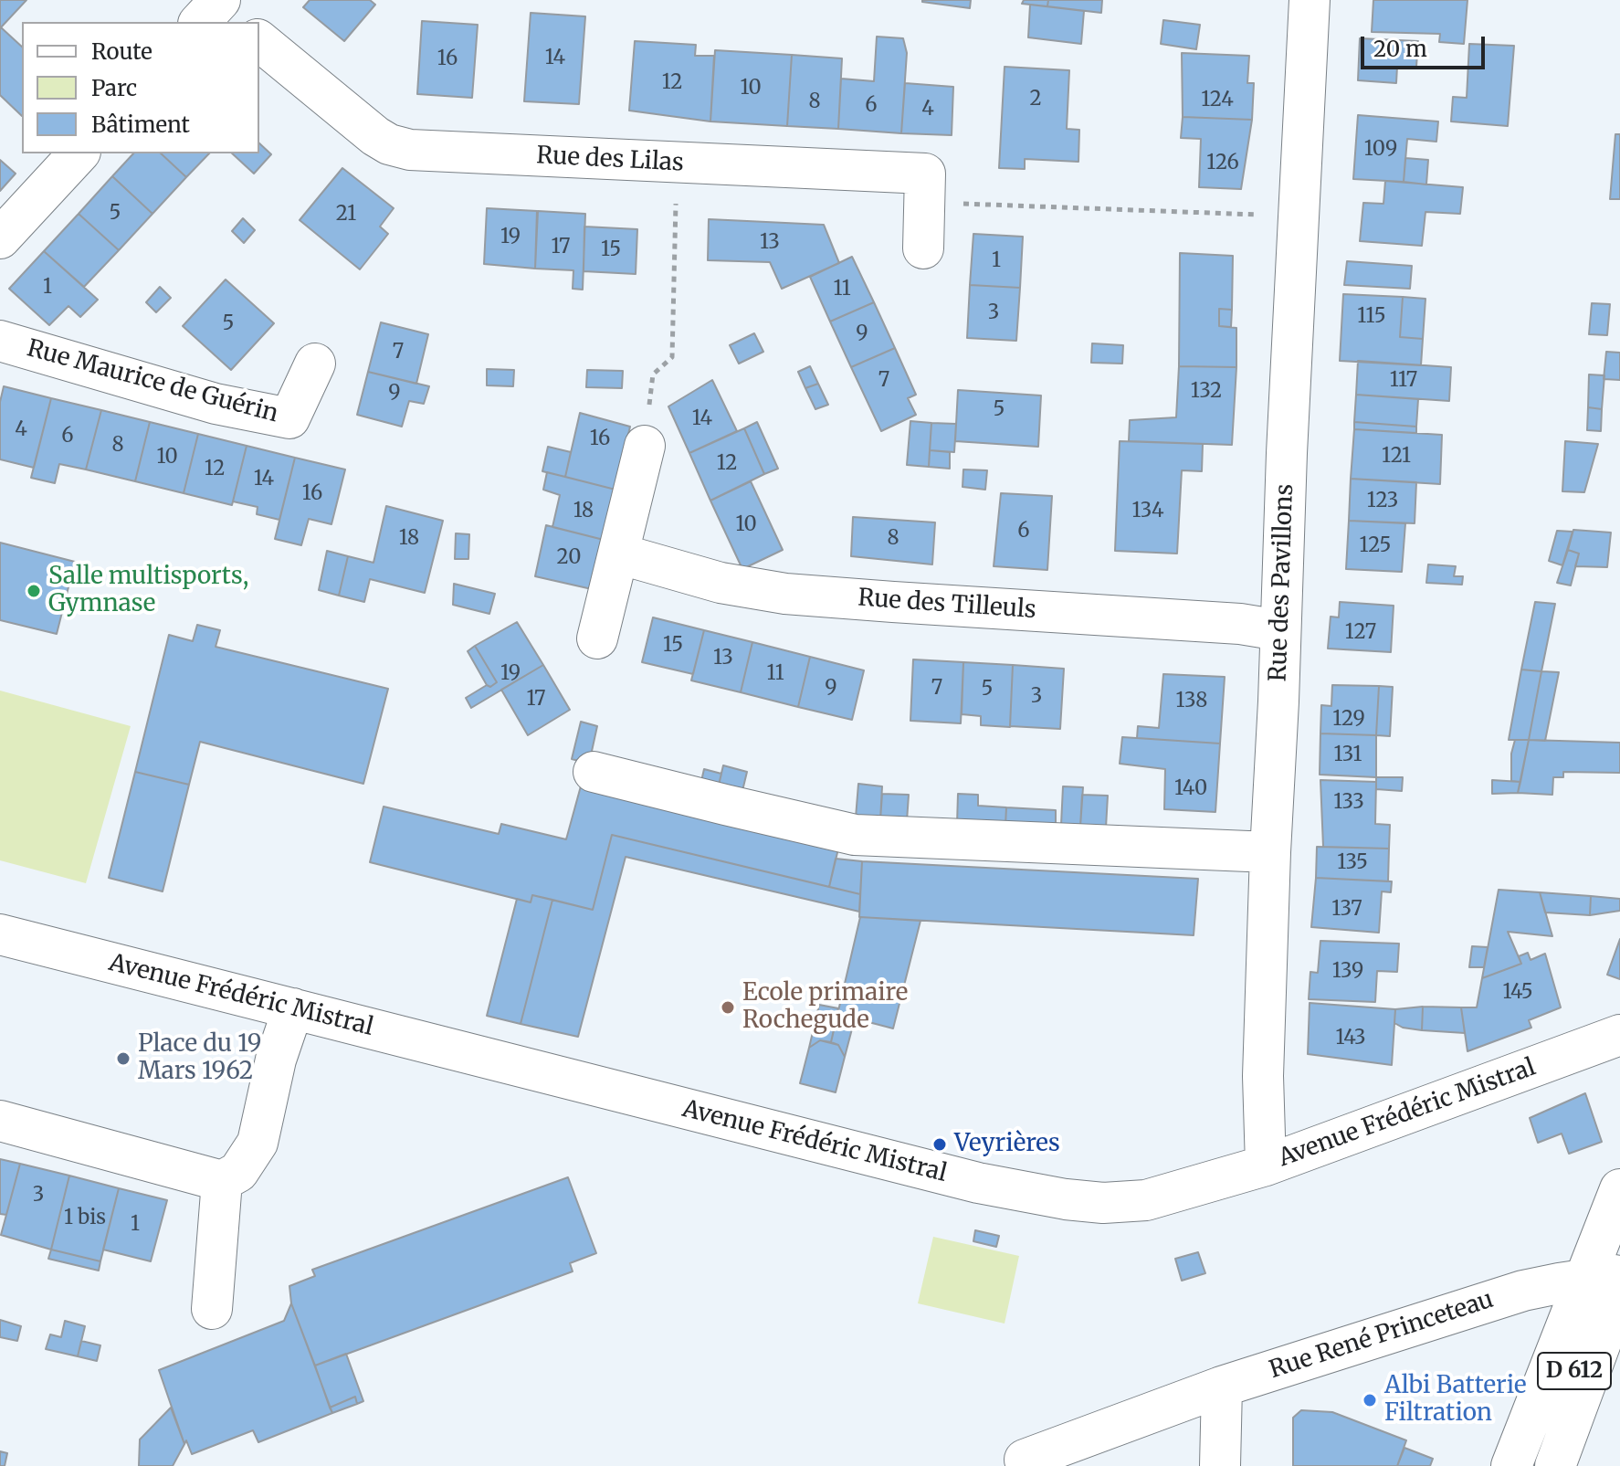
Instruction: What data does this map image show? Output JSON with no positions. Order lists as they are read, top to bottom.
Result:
{
  "streets": {
    "street": [
      "Rue des Lilas",
      "Rue Maurice de Guérin",
      "Rue des Pavillons",
      "Rue des Tilleuls",
      "Avenue Frédéric Mistral",
      "Rue René Princeteau",
      "D 612"
    ]
  },
  "crossings": [
    ["Rue des Pavillons", "Rue des Tilleuls"],
    ["Rue des Pavillons", "Avenue Frédéric Mistral"],
    ["Rue René Princeteau", "D 612"]
  ],
  "places": [
    "Salle multisports, Gymnase",
    "Ecole primaire Rochegude",
    "Place du 19 Mars 1962",
    "Veyrières",
    "Albi Batterie Filtration"
  ],
  "house_numbers": [
    "14",
    "16",
    "12",
    "10",
    "2",
    "124",
    "8",
    "6",
    "4",
    "109",
    "126",
    "5",
    "21",
    "19",
    "13",
    "17",
    "15",
    "1",
    "1",
    "11",
    "3",
    "115",
    "5",
    "9",
    "7",
    "7",
    "117",
    "132",
    "9",
    "5",
    "14",
    "4",
    "6",
    "16",
    "8",
    "121",
    "10",
    "12",
    "12",
    "14",
    "16",
    "123",
    "18",
    "134",
    "10",
    "6",
    "18",
    "8",
    "125",
    "20",
    "127",
    "15",
    "13",
    "19",
    "11",
    "9",
    "7",
    "5",
    "3",
    "17",
    "138",
    "129",
    "131",
    "140",
    "133",
    "135",
    "137",
    "139",
    "145",
    "143",
    "3",
    "1 bis",
    "1"
  ],
  "legend": ["Route", "Parc", "Bâtiment"],
  "scale_bar": "20 m"
}
